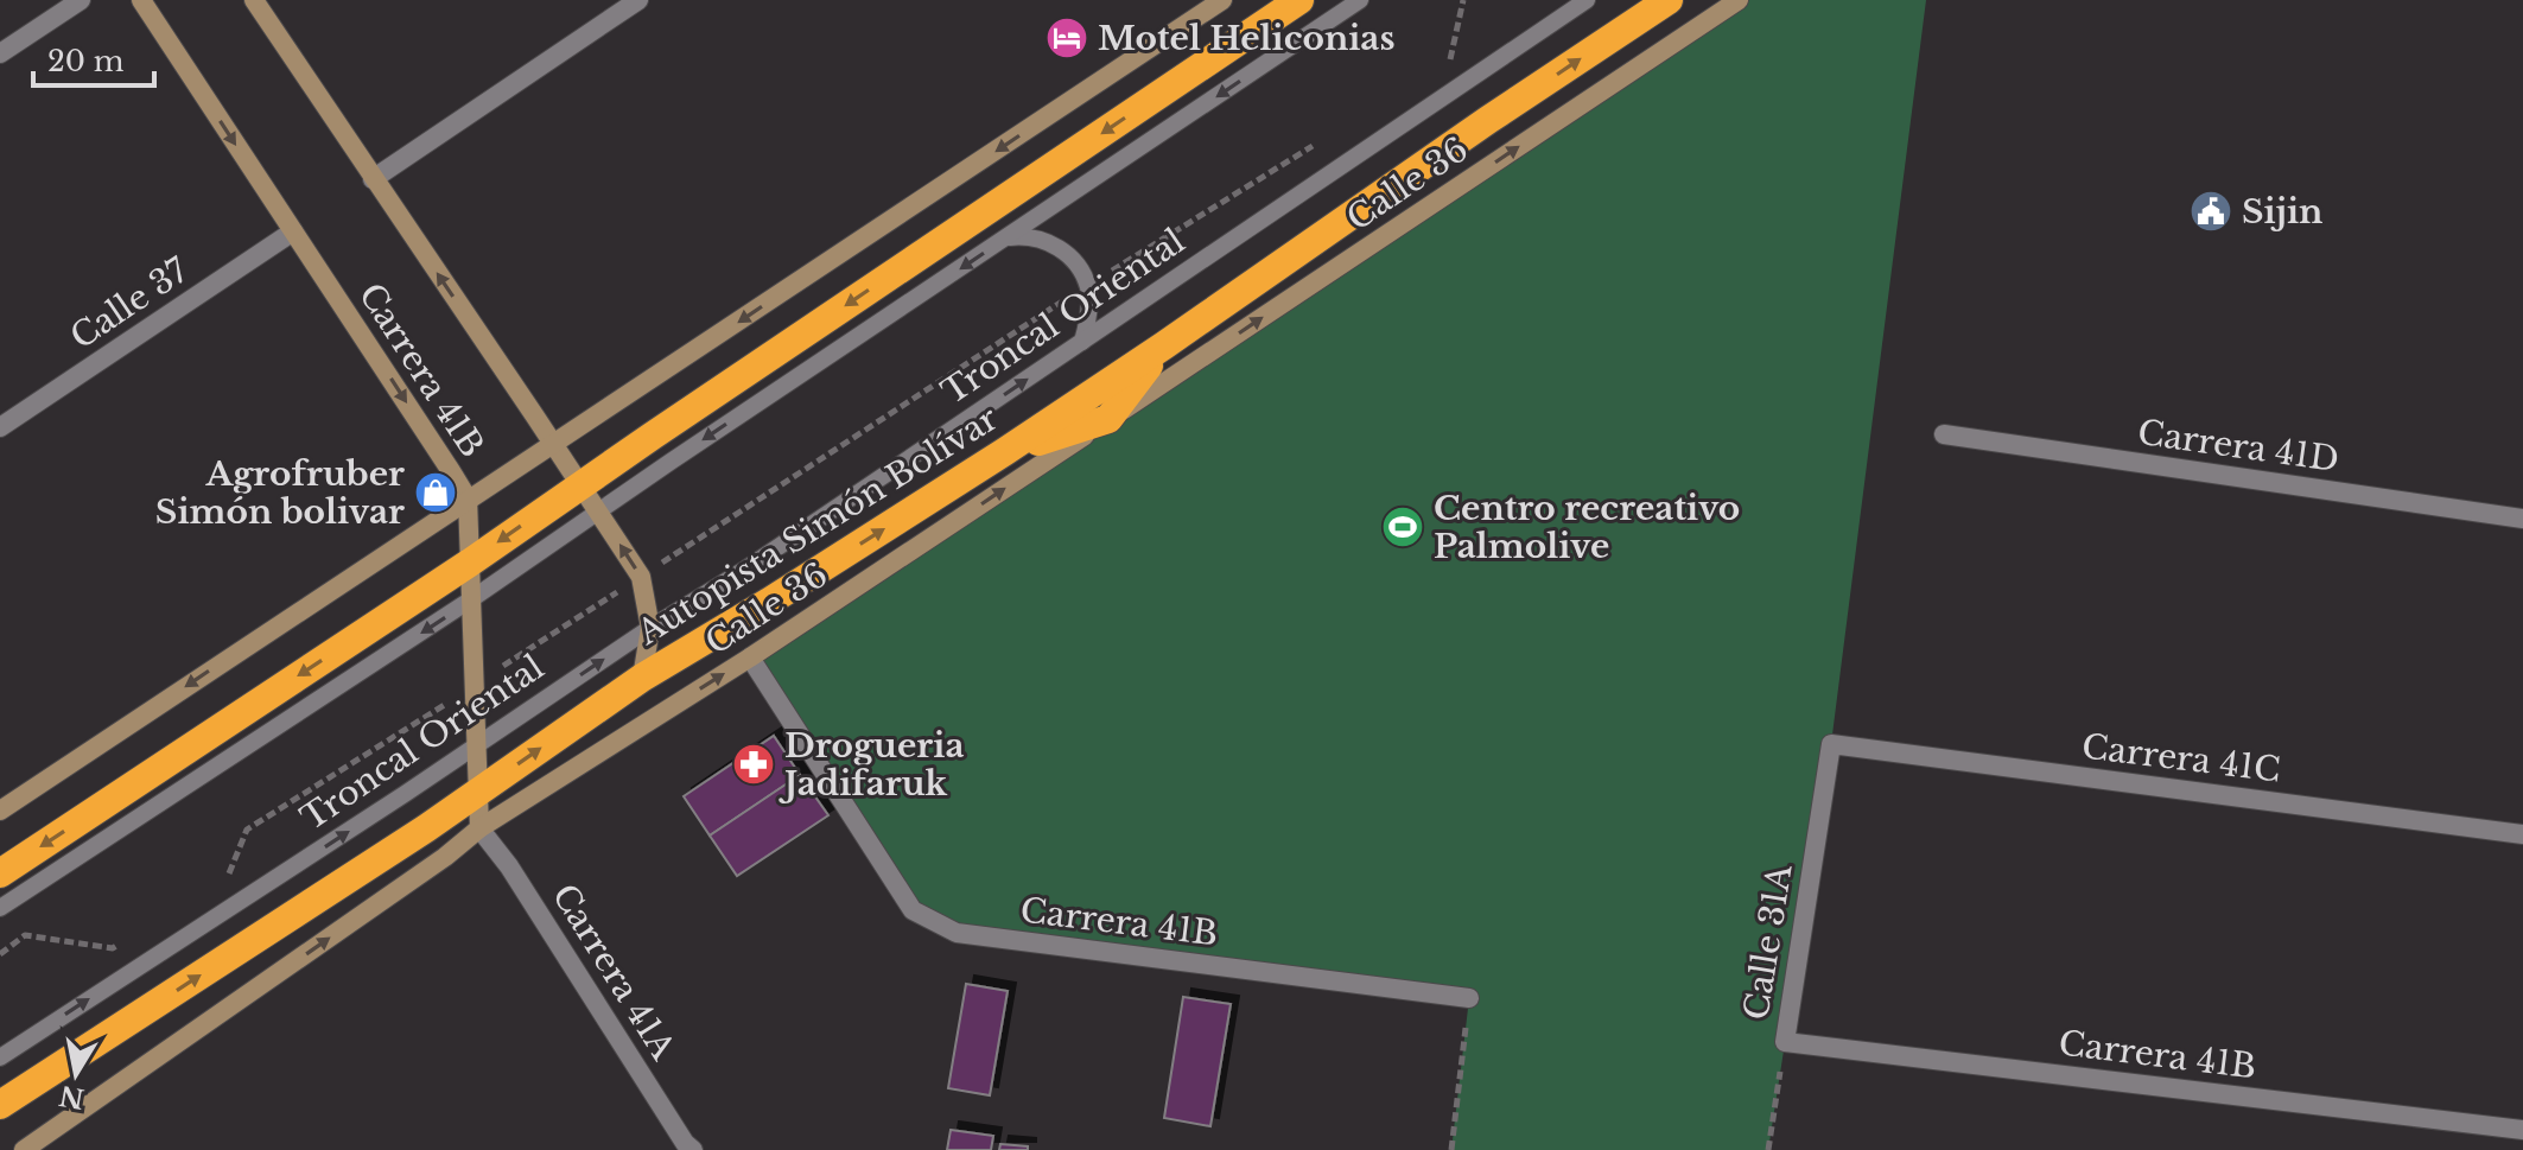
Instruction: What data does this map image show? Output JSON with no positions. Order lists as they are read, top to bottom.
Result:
{
  "streets": {
    "highway": ["Autopista Simón Bolívar"],
    "street": [
      "Calle 36",
      "Calle 37",
      "Carrera 41B",
      "Carrera 41D",
      "Carrera 41C",
      "Calle 31A",
      "Carrera 41A"
    ],
    "lane": ["Troncal Oriental"]
  },
  "crossings": [
    ["Calle 36", "Carrera 41B"],
    ["Calle 36", "Carrera 41A"],
    ["Calle 37", "Carrera 41B"],
    ["Troncal Oriental", "Carrera 41B"],
    ["Carrera 41B", "Autopista Simón Bolívar"],
    ["Carrera 41B", "Calle 31A"],
    ["Carrera 41B", "Carrera 41A"],
    ["Carrera 41C", "Calle 31A"]
  ],
  "one_way": ["Calle 36"],
  "places": {
    "hotel": ["Motel Heliconias"],
    "public building": ["Sijin"],
    "shop": ["Agrofruber Simón bolivar"],
    "sports": ["Centro recreativo Palmolive"],
    "pharmacy": ["Drogueria Jadifaruk"]
  },
  "scale_bar": "20 m",
  "north": "bottom"
}
